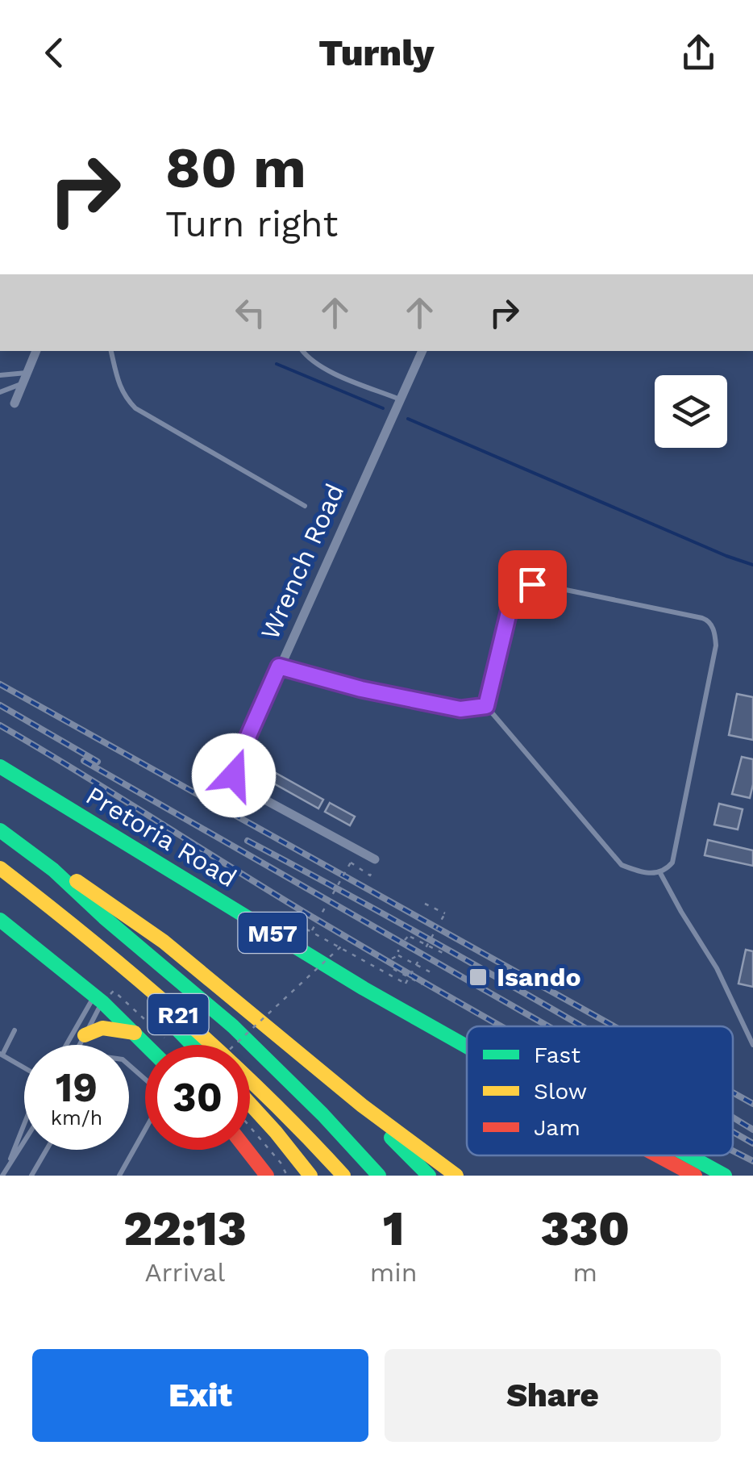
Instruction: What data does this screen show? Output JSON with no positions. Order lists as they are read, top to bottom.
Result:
{
  "streets": {
    "main road": ["Pretoria Road", "M57", "R21"],
    "street": ["Wrench Road"]
  },
  "places": {
    "transit": ["Isando"]
  },
  "legend": ["Fast", "Slow", "Jam"],
  "page": {
    "header": "Turnly",
    "turn": ["80 m", "Turn right"],
    "speed": "19 km/h",
    "limit": "30",
    "eta": [
      "22:13",
      "Arrival",
      "1",
      "min",
      "330",
      "m"
    ],
    "buttons": ["Exit", "Share"]
  }
}
